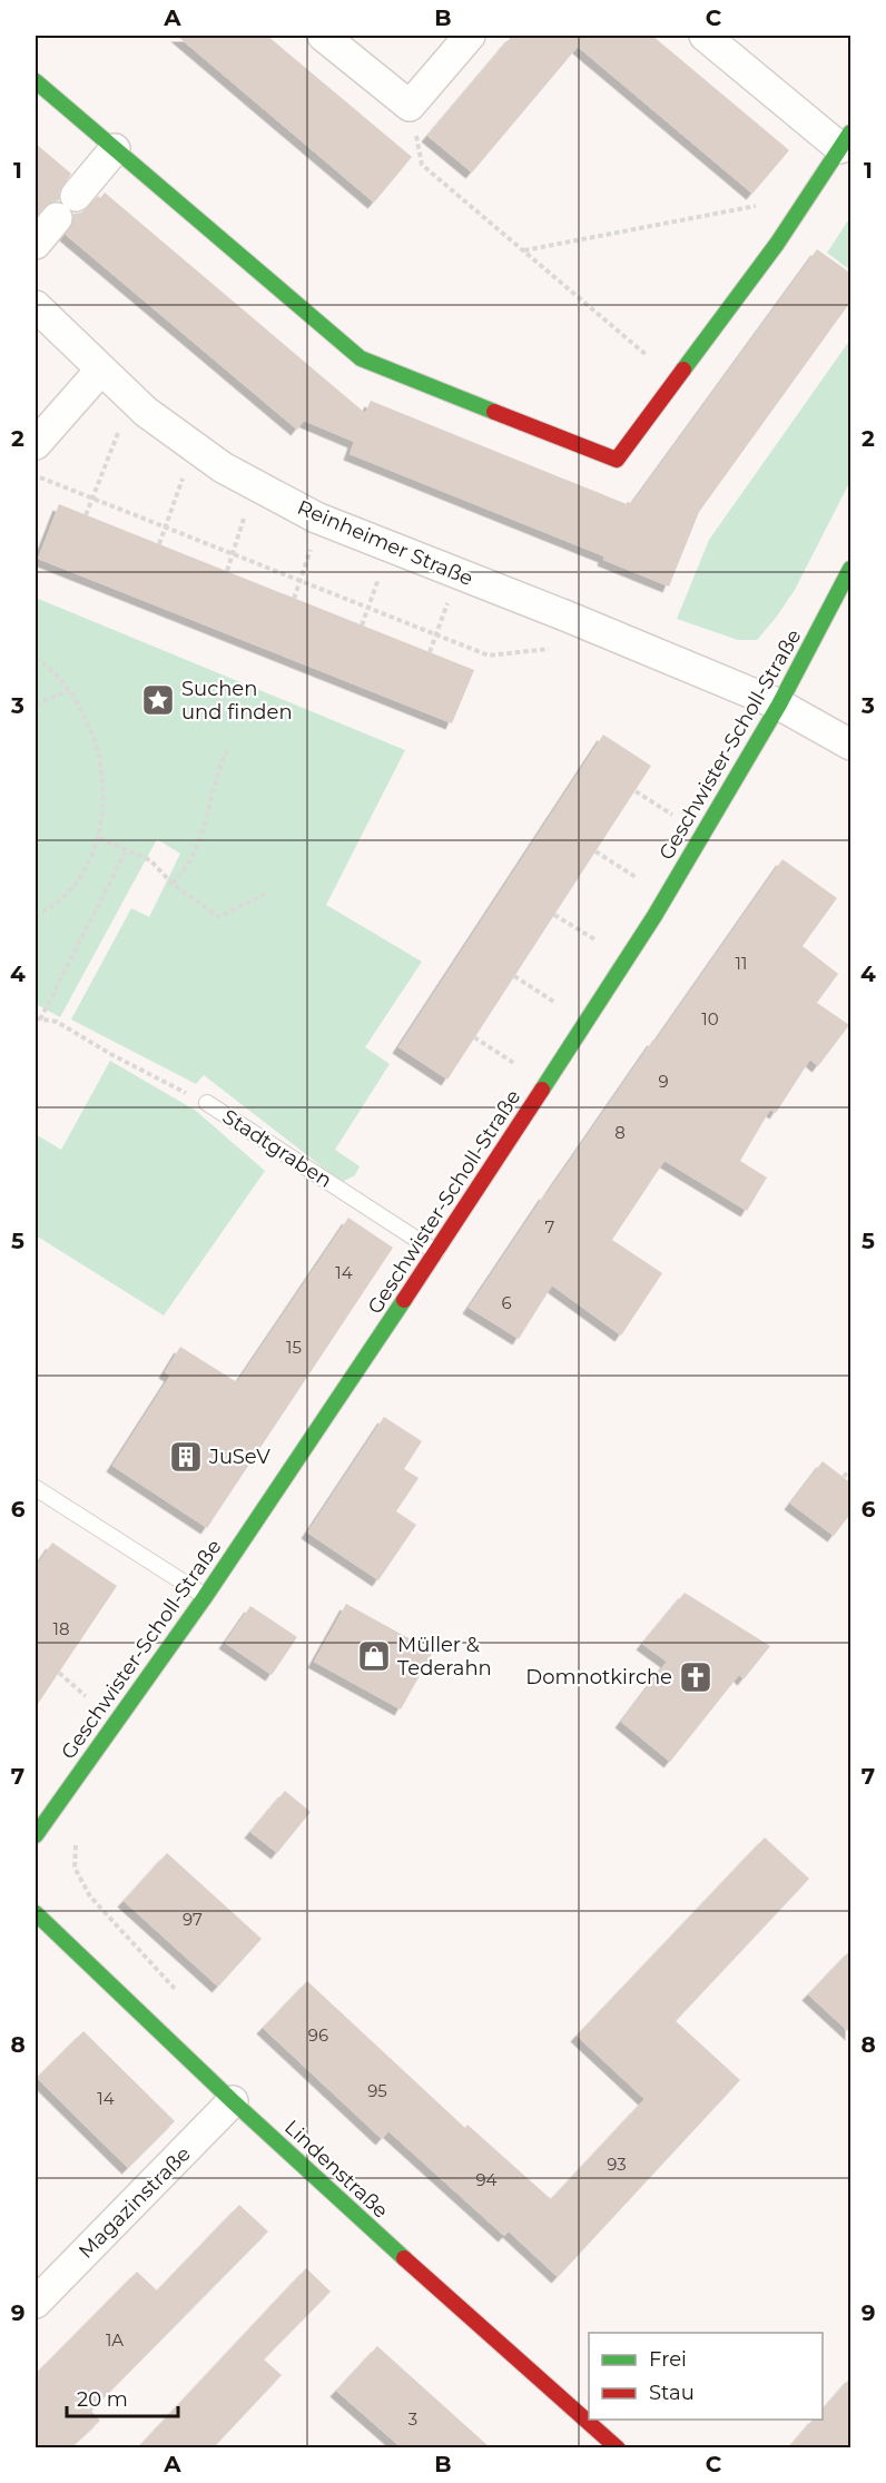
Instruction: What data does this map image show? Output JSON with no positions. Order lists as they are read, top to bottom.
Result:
{
  "streets": {
    "street": [
      "Reinheimer Straße",
      "Geschwister-Scholl-Straße",
      "Lindenstraße",
      "Magazinstraße"
    ],
    "lane": ["Stadtgraben"]
  },
  "crossings": [
    ["Reinheimer Straße", "Geschwister-Scholl-Straße"],
    ["Geschwister-Scholl-Straße", "Stadtgraben"],
    ["Lindenstraße", "Magazinstraße"]
  ],
  "places": {
    "place": ["Suchen und finden"],
    "building": ["JuSeV"],
    "shop": ["Müller & Tederahn"],
    "church": ["Domnotkirche"]
  },
  "house_numbers": [
    "11",
    "10",
    "9",
    "8",
    "7",
    "14",
    "6",
    "15",
    "18",
    "97",
    "96",
    "95",
    "14",
    "93",
    "94",
    "1A",
    "3"
  ],
  "legend": ["Frei", "Stau"],
  "scale_bar": "20 m",
  "grid": {
    "columns": ["A", "B", "C"],
    "rows": [
      "1",
      "2",
      "3",
      "4",
      "5",
      "6",
      "7",
      "8",
      "9"
    ]
  }
}
